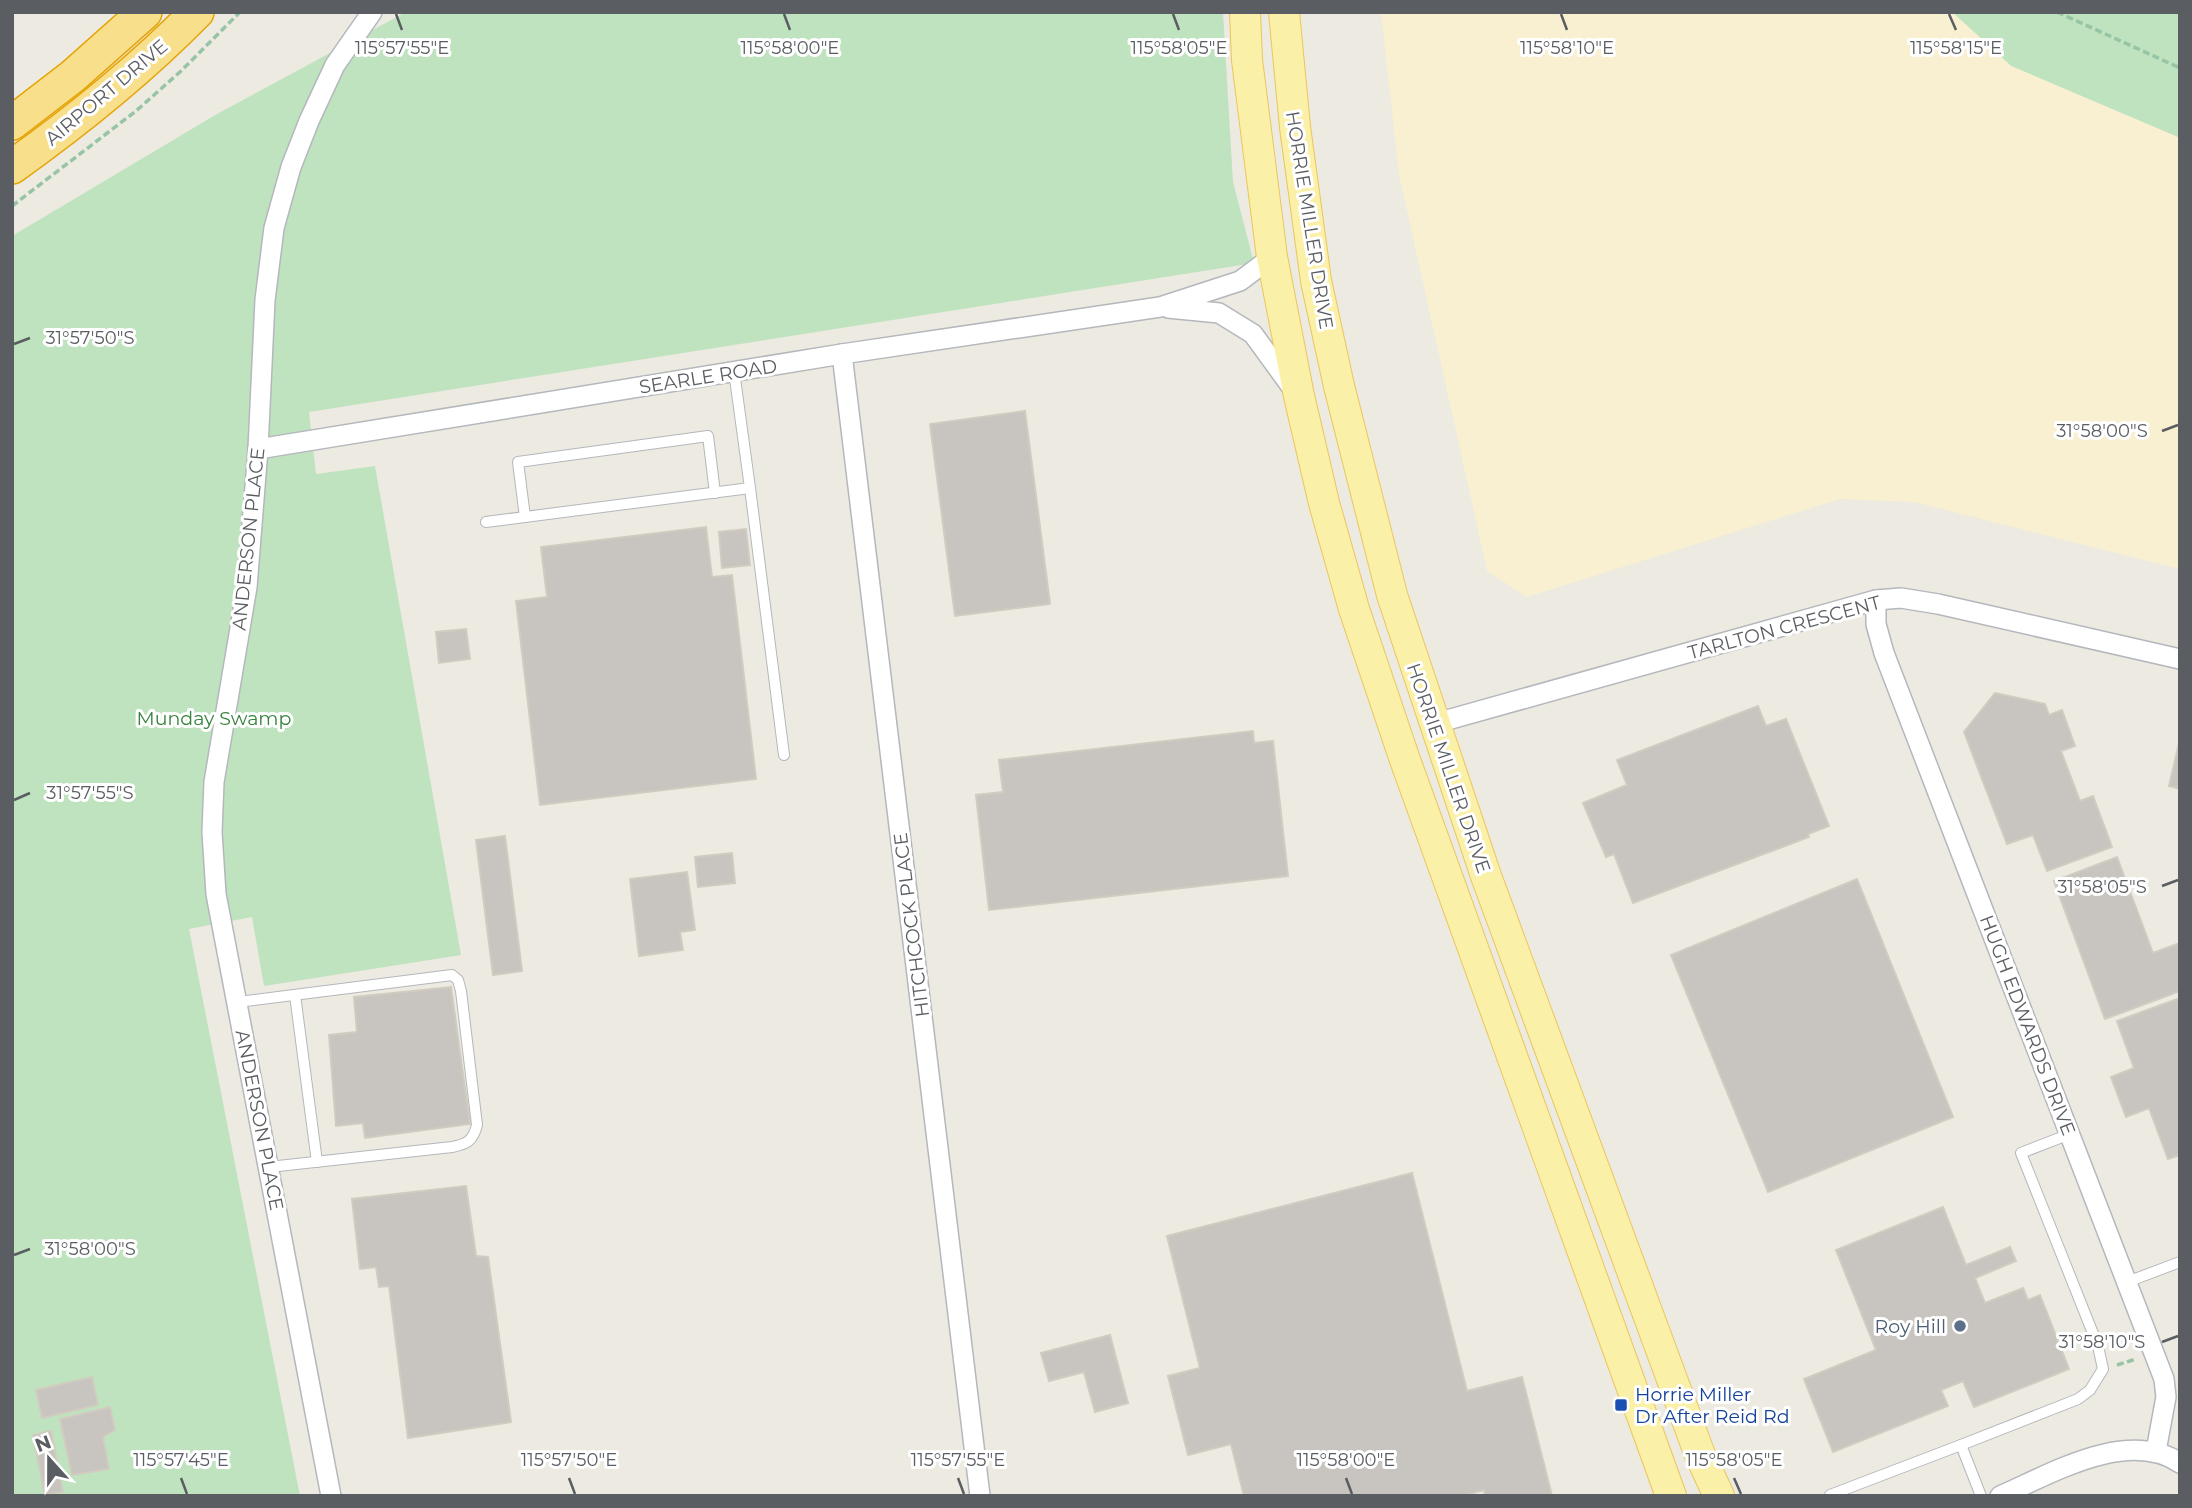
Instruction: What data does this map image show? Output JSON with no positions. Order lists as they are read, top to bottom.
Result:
{
  "streets": {
    "highway": ["AIRPORT DRIVE"],
    "main road": ["HORRIE MILLER DRIVE"],
    "street": [
      "SEARLE ROAD",
      "ANDERSON PLACE",
      "TARLTON CRESCENT",
      "HITCHCOCK PLACE",
      "HUGH EDWARDS DRIVE"
    ]
  },
  "crossings": [
    ["HORRIE MILLER DRIVE", "SEARLE ROAD"],
    ["HORRIE MILLER DRIVE", "TARLTON CRESCENT"],
    ["SEARLE ROAD", "ANDERSON PLACE"],
    ["SEARLE ROAD", "HITCHCOCK PLACE"],
    ["TARLTON CRESCENT", "HUGH EDWARDS DRIVE"]
  ],
  "parks": ["Munday Swamp"],
  "places": {
    "other": ["Roy Hill"],
    "transit": ["Horrie Miller Dr After Reid Rd"]
  },
  "north": "top",
  "coordinates": [
    "115°57'55\"E",
    "115°58'00\"E",
    "115°58'05\"E",
    "115°58'10\"E",
    "115°58'15\"E",
    "31°57'50\"S",
    "31°58'00\"S",
    "31°57'55\"S",
    "31°58'05\"S",
    "31°58'10\"S",
    "115°57'45\"E",
    "115°57'50\"E"
  ]
}
